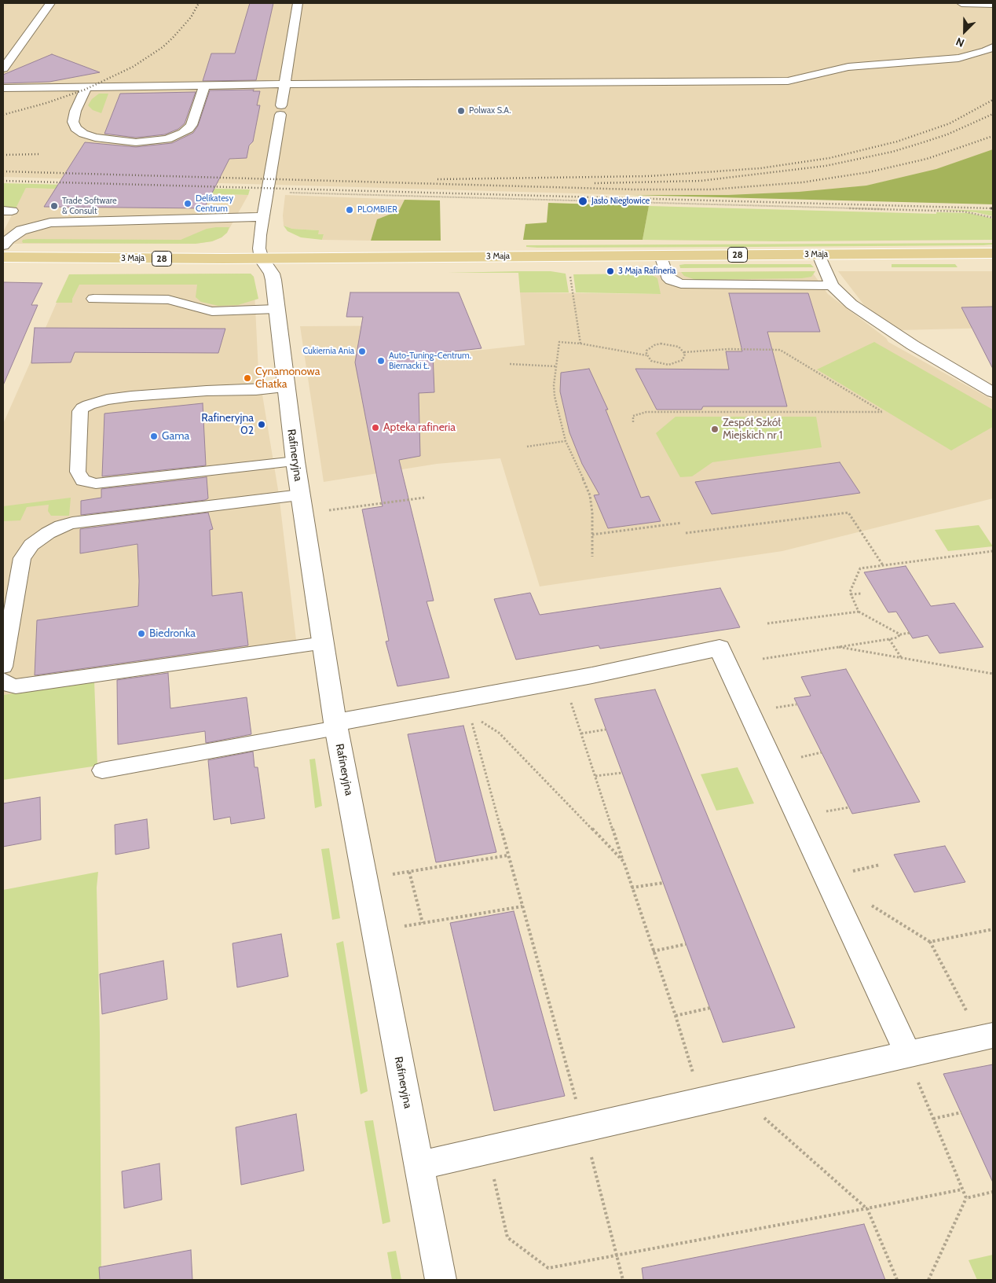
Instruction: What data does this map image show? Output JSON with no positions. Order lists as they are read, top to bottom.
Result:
{
  "streets": {
    "main road": ["28", "3 Maja"],
    "street": ["Rafineryjna"]
  },
  "crossings": [
    ["3 Maja", "Rafineryjna"]
  ],
  "places": [
    "Polwax S.A.",
    "Jasło Niegłowice",
    "Delikatesy Centrum",
    "Trade Software & Consult",
    "PLOMBIER",
    "3 Maja Rafineria",
    "Cukiernia Ania",
    "Auto-Tuning-Centrum. Biernacki Ł.",
    "Cynamonowa Chatka",
    "Rafineryjna 02",
    "Apteka rafineria",
    "Zespół Szkół Miejskich nr 1",
    "Gama",
    "Biedronka"
  ],
  "north": "bottom left"
}
